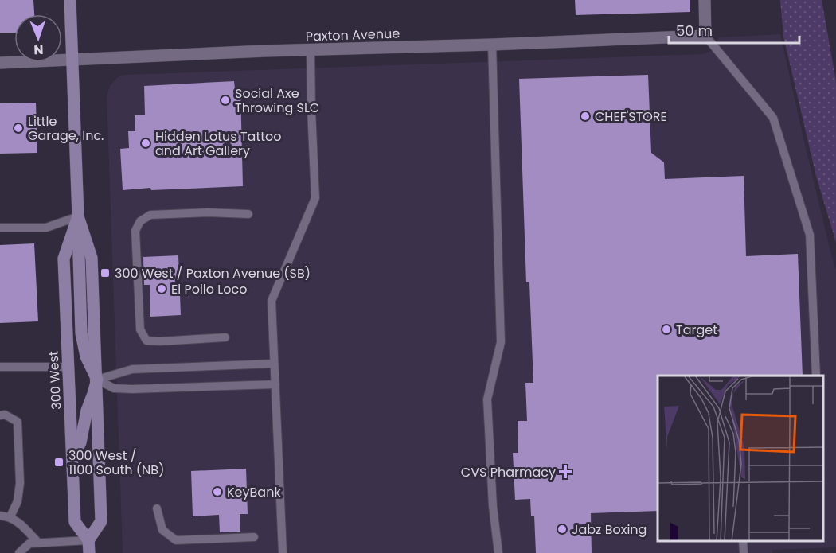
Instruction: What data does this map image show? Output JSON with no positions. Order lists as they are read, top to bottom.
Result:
{
  "streets": {
    "main road": ["300 West"],
    "street": ["Paxton Avenue"]
  },
  "crossings": [
    ["Paxton Avenue", "300 West"]
  ],
  "places": {
    "other": [
      "Social Axe Throwing SLC",
      "CHEF'STORE",
      "Little Garage, Inc.",
      "Hidden Lotus Tattoo and Art Gallery",
      "El Pollo Loco",
      "Target",
      "KeyBank",
      "Jabz Boxing"
    ],
    "transit": ["300 West / Paxton Avenue (SB)", "300 West / 1100 South (NB)"],
    "health": ["CVS Pharmacy"]
  },
  "scale_bar": "50 m",
  "north": "bottom"
}
